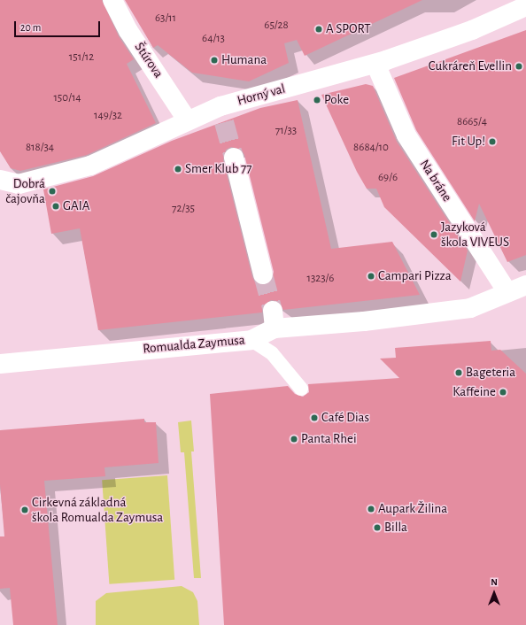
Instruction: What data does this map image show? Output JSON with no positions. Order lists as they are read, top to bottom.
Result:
{
  "streets": {
    "street": [
      "Štúrova",
      "Horný val",
      "Na bráne",
      "Romualda Zaymusa"
    ]
  },
  "crossings": [
    ["Štúrova", "Horný val"],
    ["Horný val", "Na bráne"],
    ["Na bráne", "Romualda Zaymusa"]
  ],
  "places": [
    "A SPORT",
    "Humana",
    "Cukráreň Evellin",
    "Poke",
    "Fit Up!",
    "Smer Klub 77",
    "Dobrá čajovňa",
    "GAIA",
    "Jazyková škola VIVEUS",
    "Campari Pizza",
    "Bageteria",
    "Kaffeine",
    "Café Dias",
    "Panta Rhei",
    "Aupark Žilina",
    "Cirkevná základná škola Romualda Zaymusa",
    "Billa"
  ],
  "house_numbers": [
    "63/11",
    "65/28",
    "64/13",
    "151/12",
    "150/14",
    "149/32",
    "8665/4",
    "71/33",
    "818/34",
    "8684/10",
    "69/6",
    "72/35",
    "1323/6"
  ],
  "scale_bar": "20 m",
  "north": "top"
}
